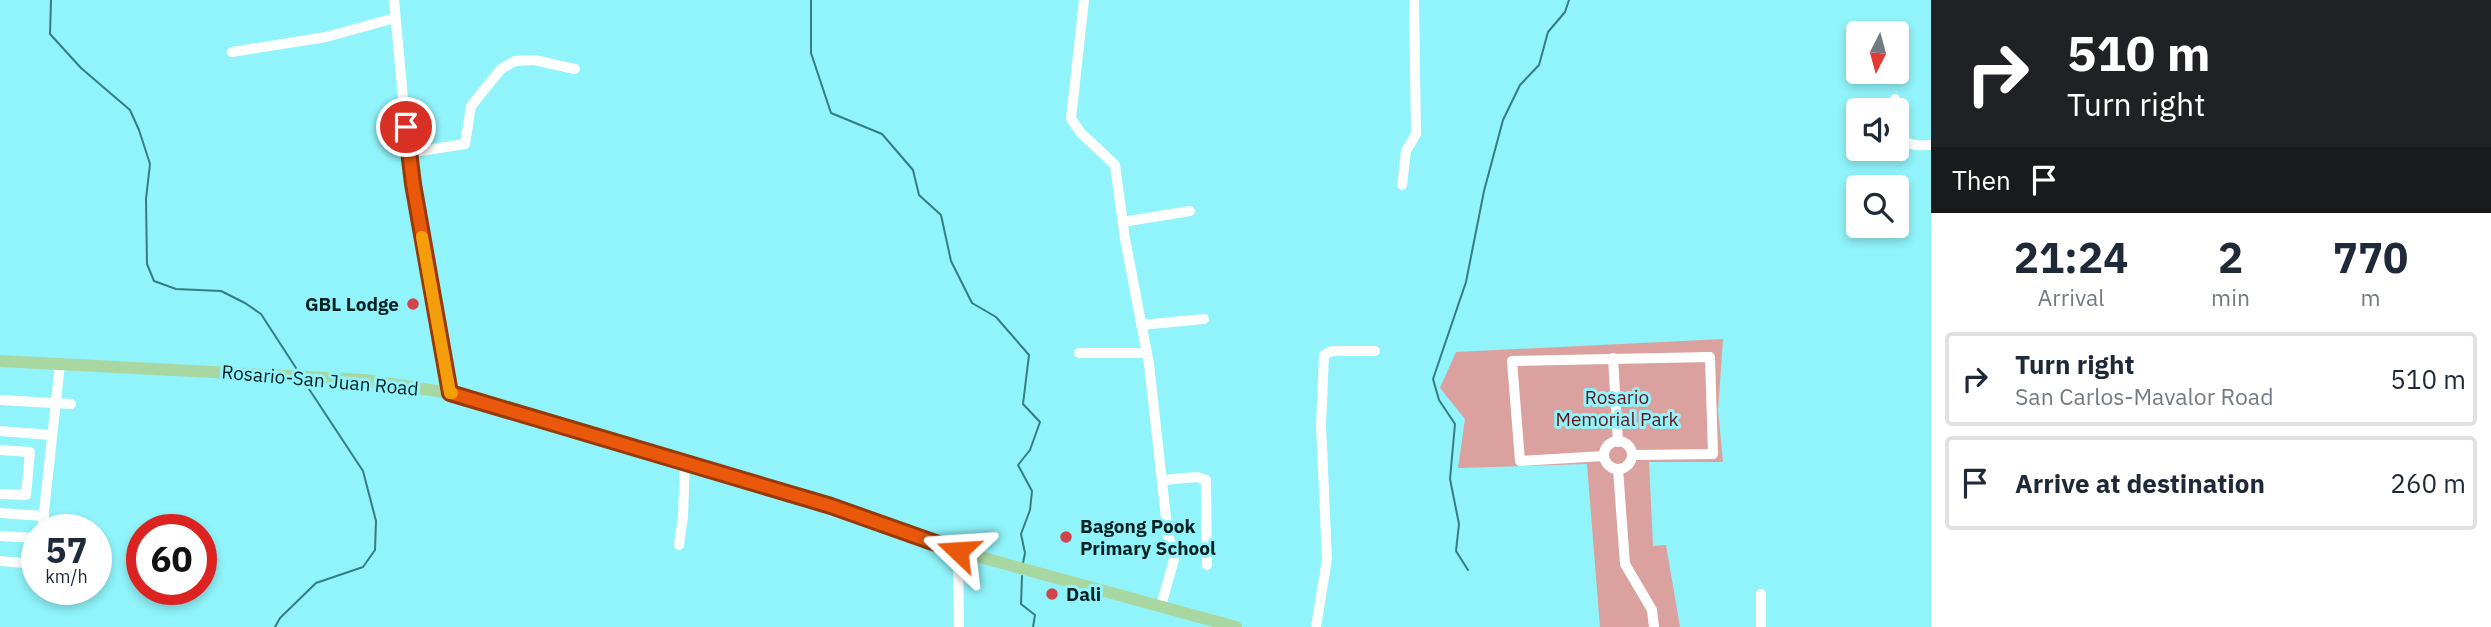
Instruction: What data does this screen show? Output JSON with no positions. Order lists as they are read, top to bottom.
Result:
{
  "streets": {
    "main road": ["Rosario-San Juan Road"]
  },
  "parks": ["Rosario Memorial Park"],
  "places": ["GBL Lodge", "Bagong Pook Primary School", "Dali"],
  "north": "bottom",
  "page": {
    "turn": ["510 m", "Turn right"],
    "then": "Then",
    "eta": [
      "21:24",
      "Arrival",
      "2",
      "min",
      "770",
      "m"
    ],
    "list": [
      {
        "name": "Turn right",
        "note": "San Carlos-Mavalor Road",
        "value": "510 m"
      },
      {
        "name": "Arrive at destination",
        "value": "260 m"
      }
    ],
    "speed": "57 km/h",
    "limit": "60"
  }
}
